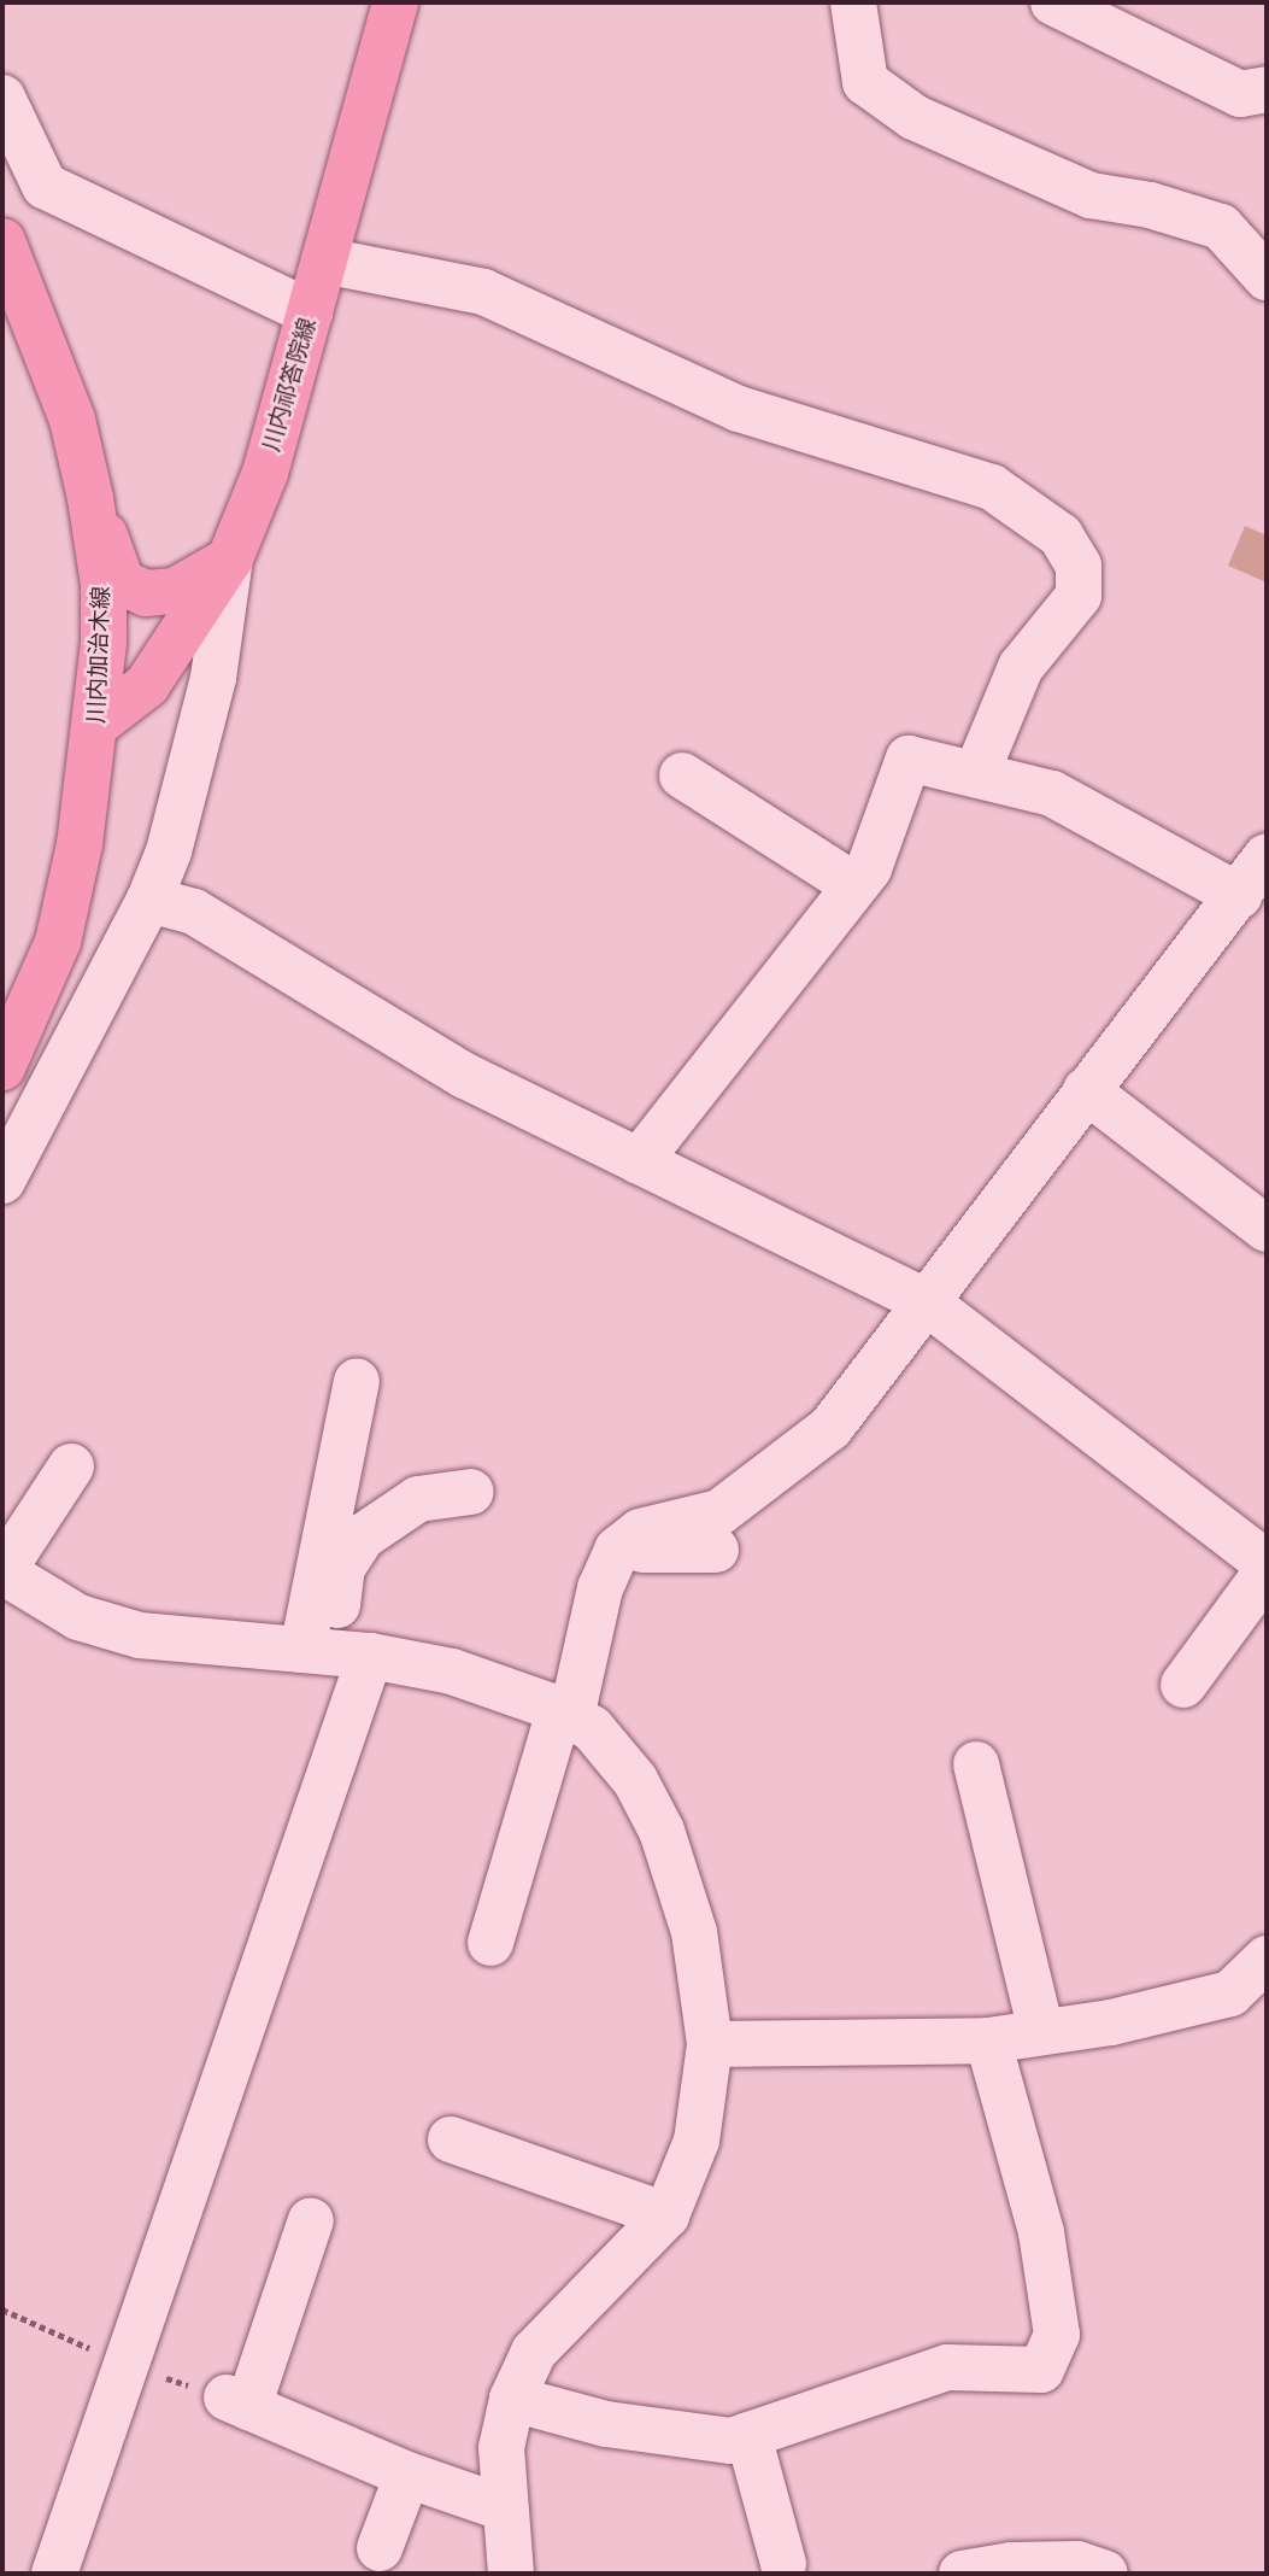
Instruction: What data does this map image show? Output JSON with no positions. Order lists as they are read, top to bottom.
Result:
{
  "streets": {
    "main road": ["川内祁答院線", "川内加治木線"]
  },
  "crossings": [
    ["川内祁答院線", "川内加治木線"]
  ]
}
